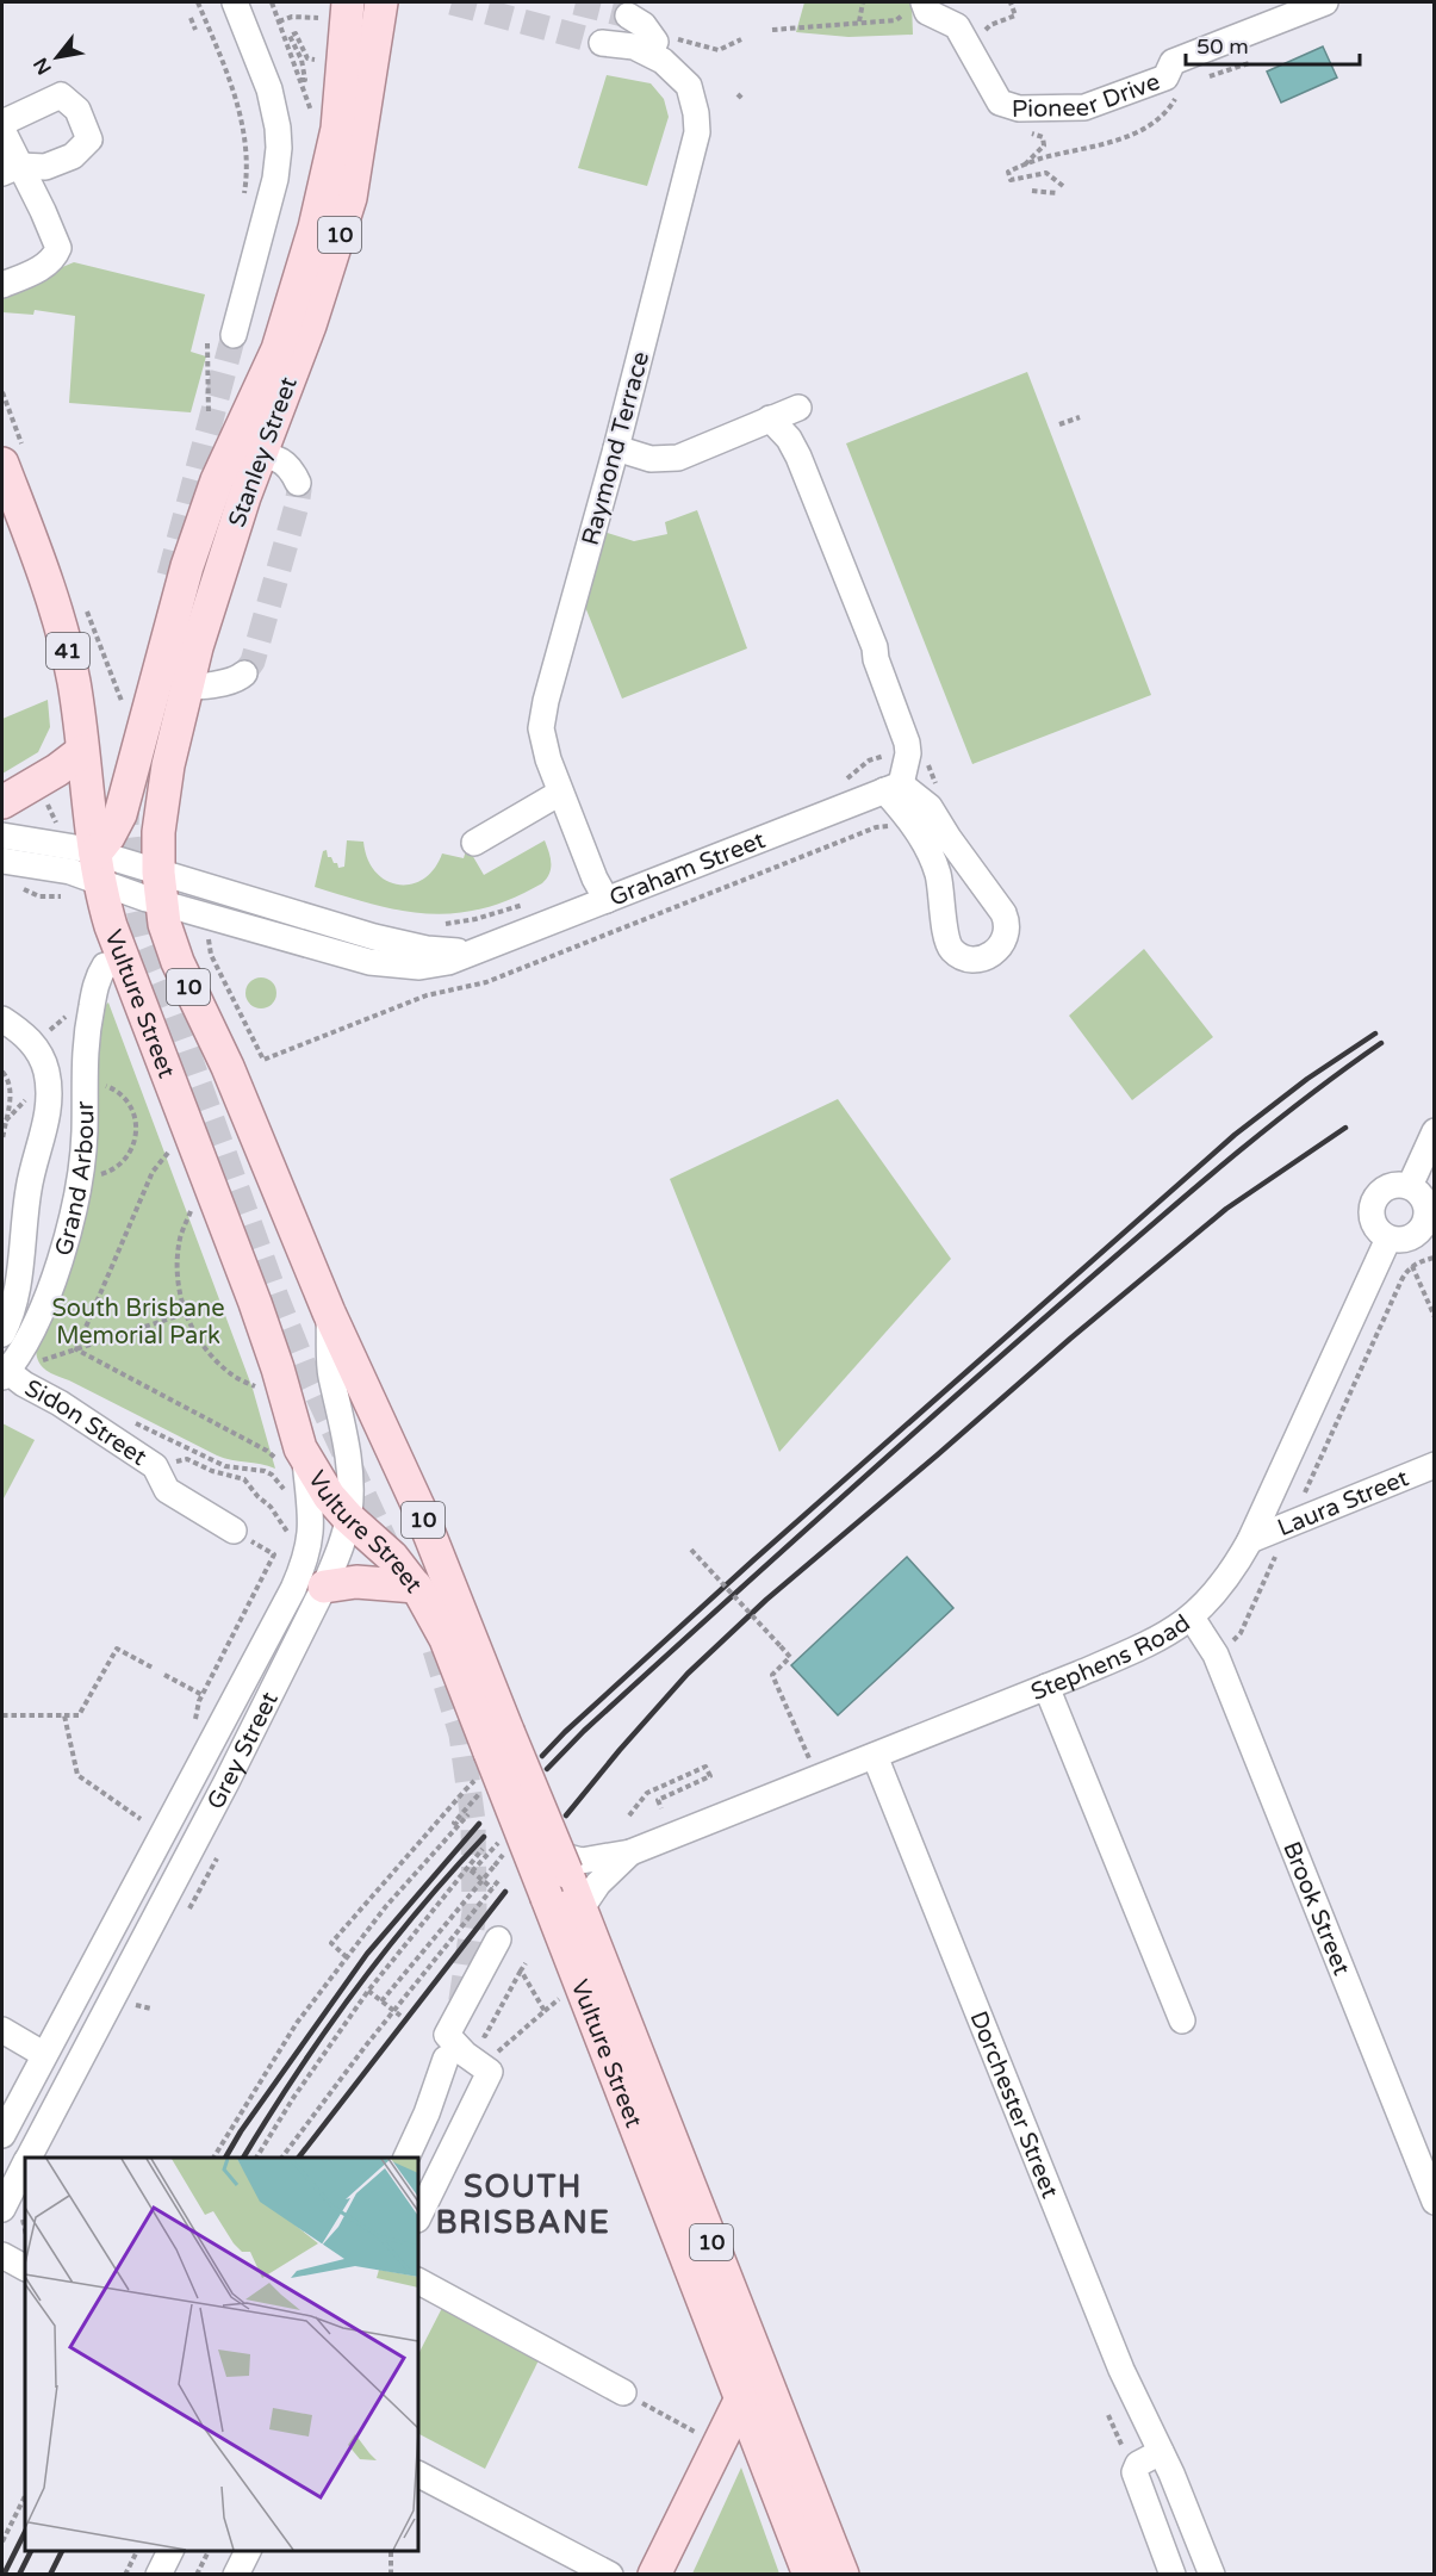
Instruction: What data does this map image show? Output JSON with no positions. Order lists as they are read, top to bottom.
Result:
{
  "streets": {
    "main road": [
      "10",
      "Stanley Street",
      "41",
      "Vulture Street"
    ],
    "street": [
      "Pioneer Drive",
      "Raymond Terrace",
      "Graham Street",
      "Grand Arbour",
      "Sidon Street",
      "Laura Street",
      "Stephens Road",
      "Grey Street",
      "Brook Street",
      "Dorchester Street"
    ]
  },
  "crossings": [
    ["Raymond Terrace", "Graham Street"],
    ["Stanley Street", "Graham Street"],
    ["Stanley Street", "Vulture Street"],
    ["Graham Street", "Vulture Street"],
    ["Vulture Street", "Stephens Road"],
    ["Vulture Street", "Grey Street"],
    ["Grand Arbour", "Sidon Street"],
    ["Laura Street", "Stephens Road"],
    ["Stephens Road", "Brook Street"],
    ["Stephens Road", "Dorchester Street"]
  ],
  "districts": ["SOUTH BRISBANE"],
  "parks": ["South Brisbane Memorial Park"],
  "scale_bar": "50 m",
  "north": "bottom left"
}
